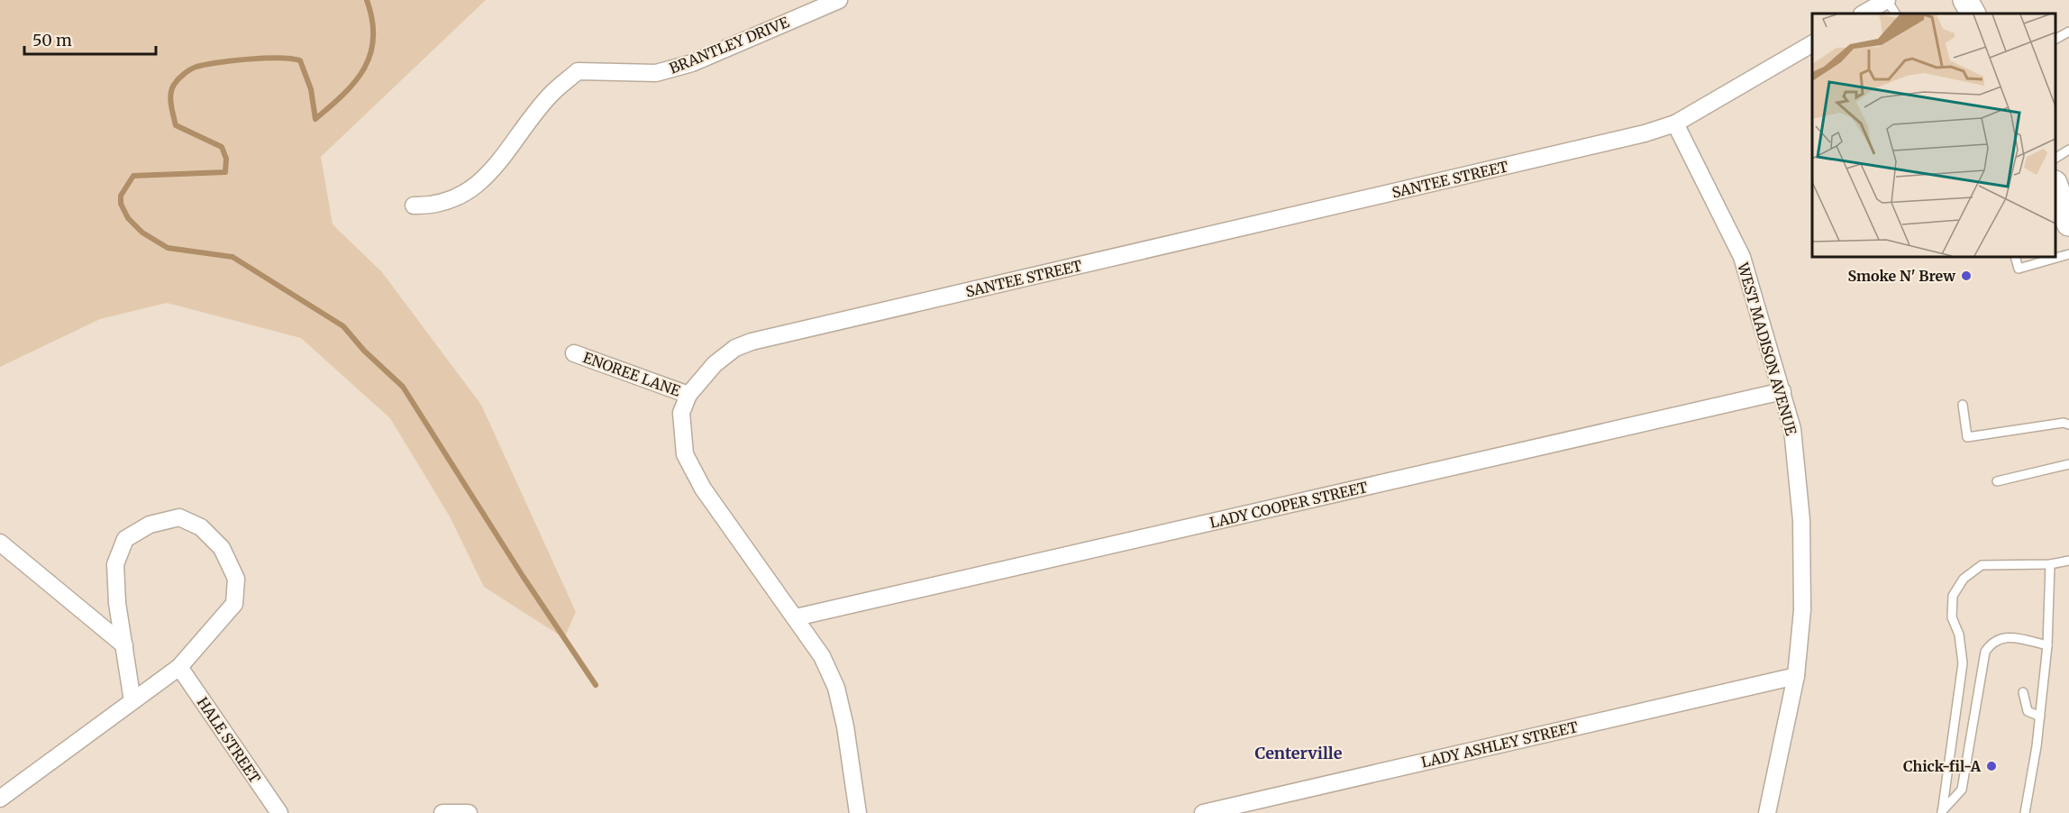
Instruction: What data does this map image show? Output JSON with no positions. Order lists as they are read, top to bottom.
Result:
{
  "streets": {
    "street": [
      "BRANTLEY DRIVE",
      "SANTEE STREET",
      "WEST MADISON AVENUE",
      "ENOREE LANE",
      "LADY COOPER STREET",
      "HALE STREET",
      "LADY ASHLEY STREET"
    ]
  },
  "crossings": [
    ["SANTEE STREET", "WEST MADISON AVENUE"],
    ["SANTEE STREET", "ENOREE LANE"],
    ["SANTEE STREET", "LADY COOPER STREET"],
    ["WEST MADISON AVENUE", "LADY COOPER STREET"],
    ["WEST MADISON AVENUE", "LADY ASHLEY STREET"]
  ],
  "districts": ["Centerville"],
  "places": ["Smoke N' Brew", "Chick-fil-A"],
  "scale_bar": "50 m"
}
